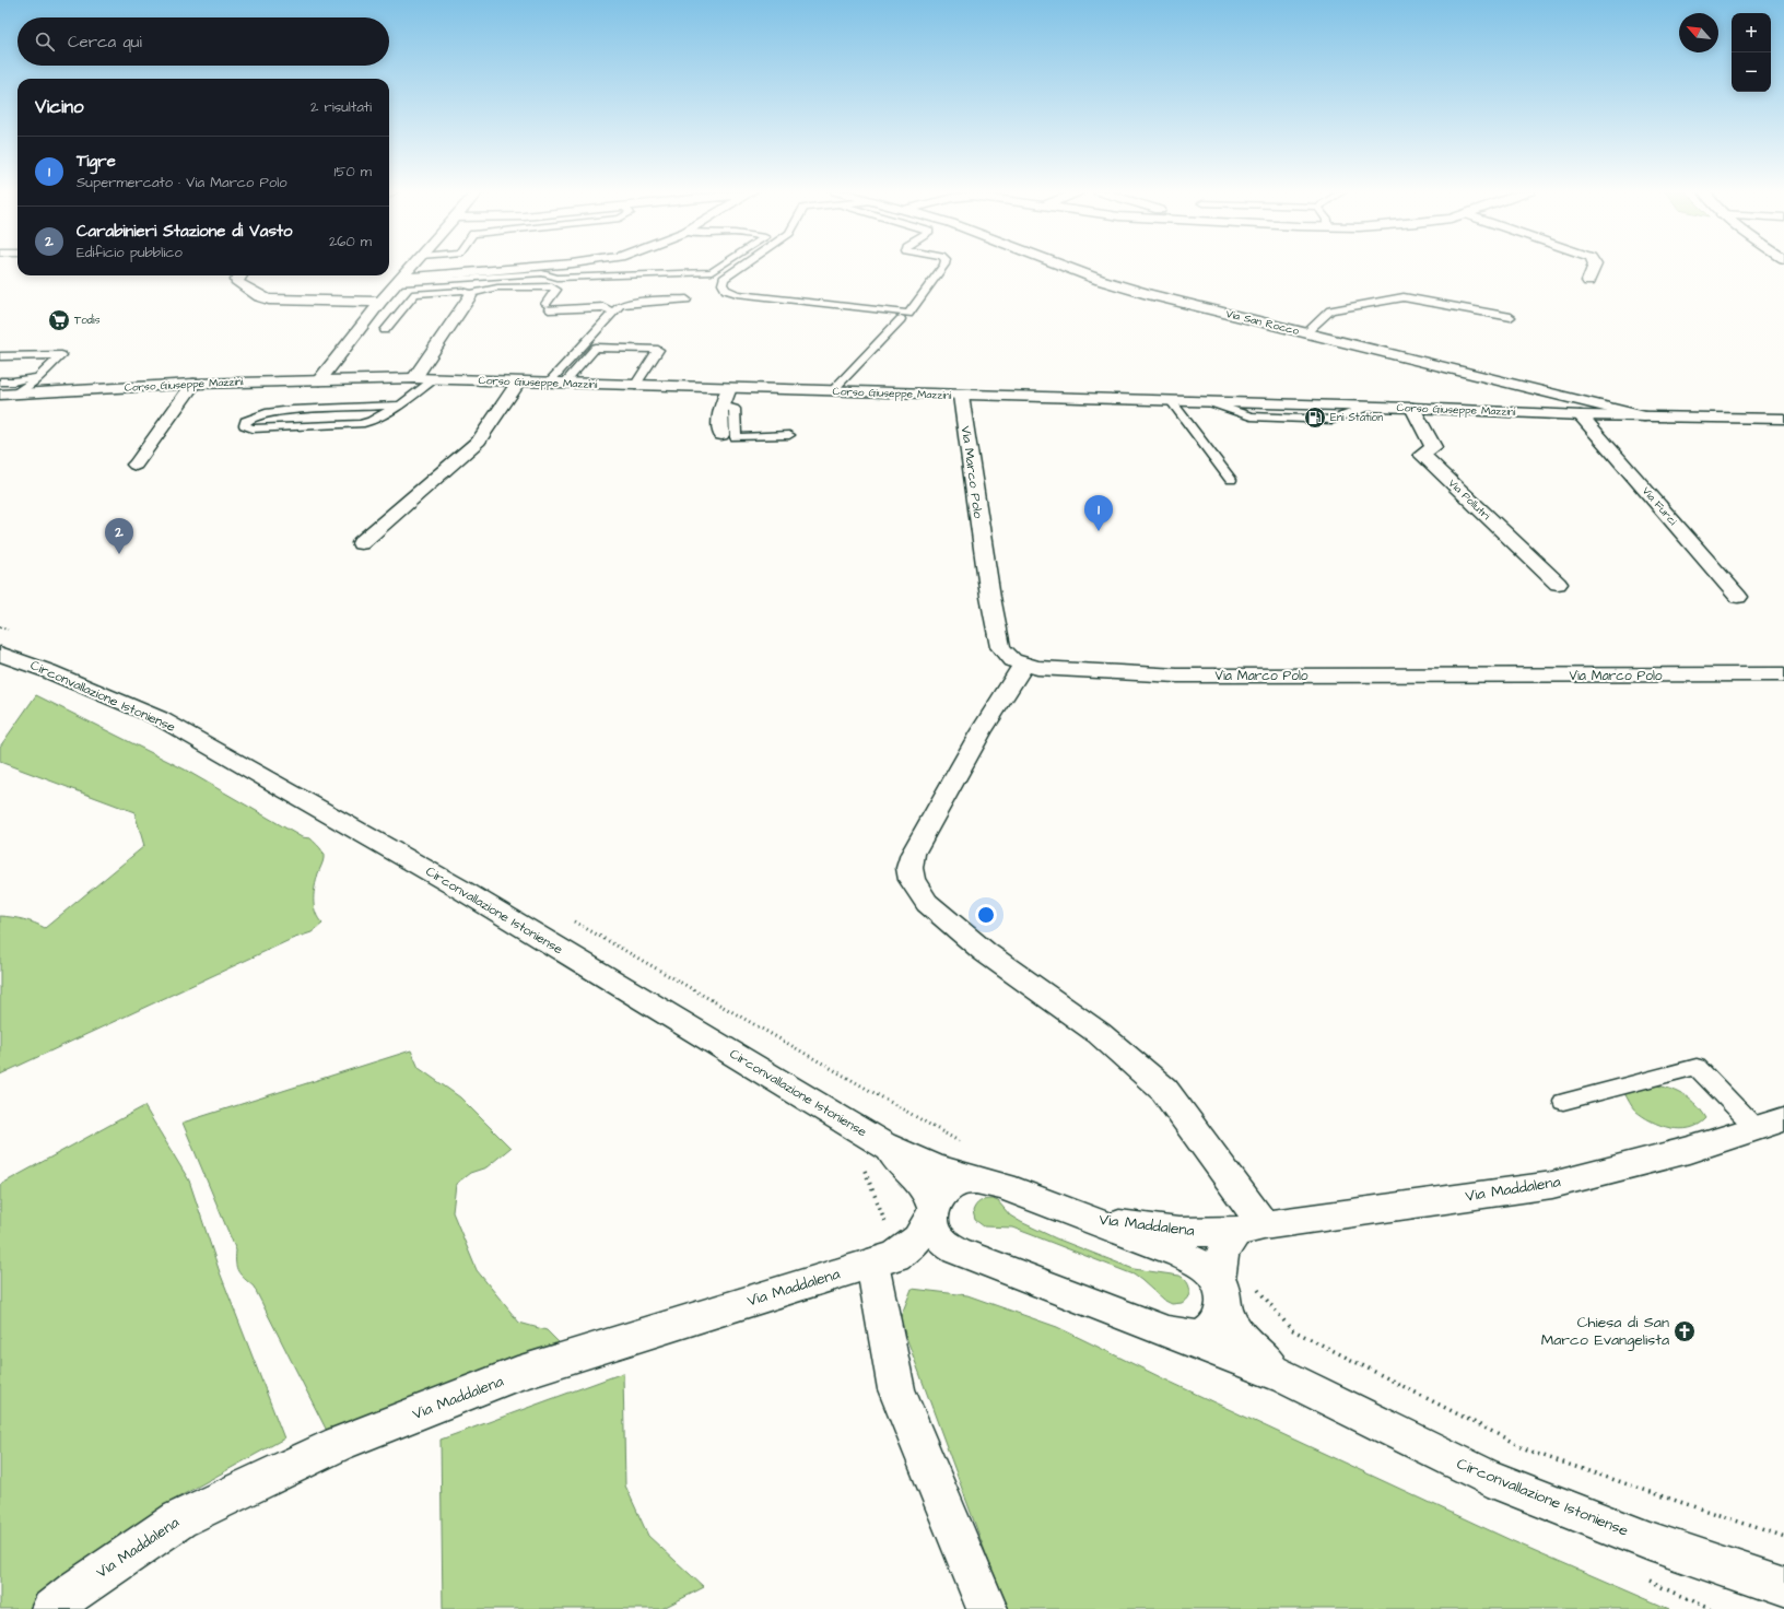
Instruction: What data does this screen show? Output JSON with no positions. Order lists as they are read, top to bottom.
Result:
{
  "streets": {
    "street": [
      "Via San Rocco",
      "Corso Giuseppe Mazzini",
      "Via Marco Polo",
      "Via Pollutri",
      "Via Furci",
      "Circonvallazione Istoniense",
      "Via Maddalena"
    ]
  },
  "crossings": [
    ["Via San Rocco", "Corso Giuseppe Mazzini"],
    ["Corso Giuseppe Mazzini", "Via Marco Polo"],
    ["Corso Giuseppe Mazzini", "Via Pollutri"],
    ["Corso Giuseppe Mazzini", "Via Furci"],
    ["Circonvallazione Istoniense", "Via Maddalena"]
  ],
  "places": {
    "supermarket": ["Todis"],
    "fuel station": ["Eni Station"],
    "church": ["Chiesa di San Marco Evangelista"]
  },
  "north": "top left",
  "page": {
    "map_buttons": ["+", "−"],
    "search": "Cerca qui",
    "heading": ["Vicino", "2 risultati"],
    "list": [
      {
        "mark": "1",
        "name": "Tigre",
        "note": "Supermercato · Via Marco Polo",
        "value": "150 m"
      },
      {
        "mark": "2",
        "name": "Carabinieri Stazione di Vasto",
        "note": "Edificio pubblico",
        "value": "260 m"
      }
    ],
    "pins": ["1", "2"]
  }
}
